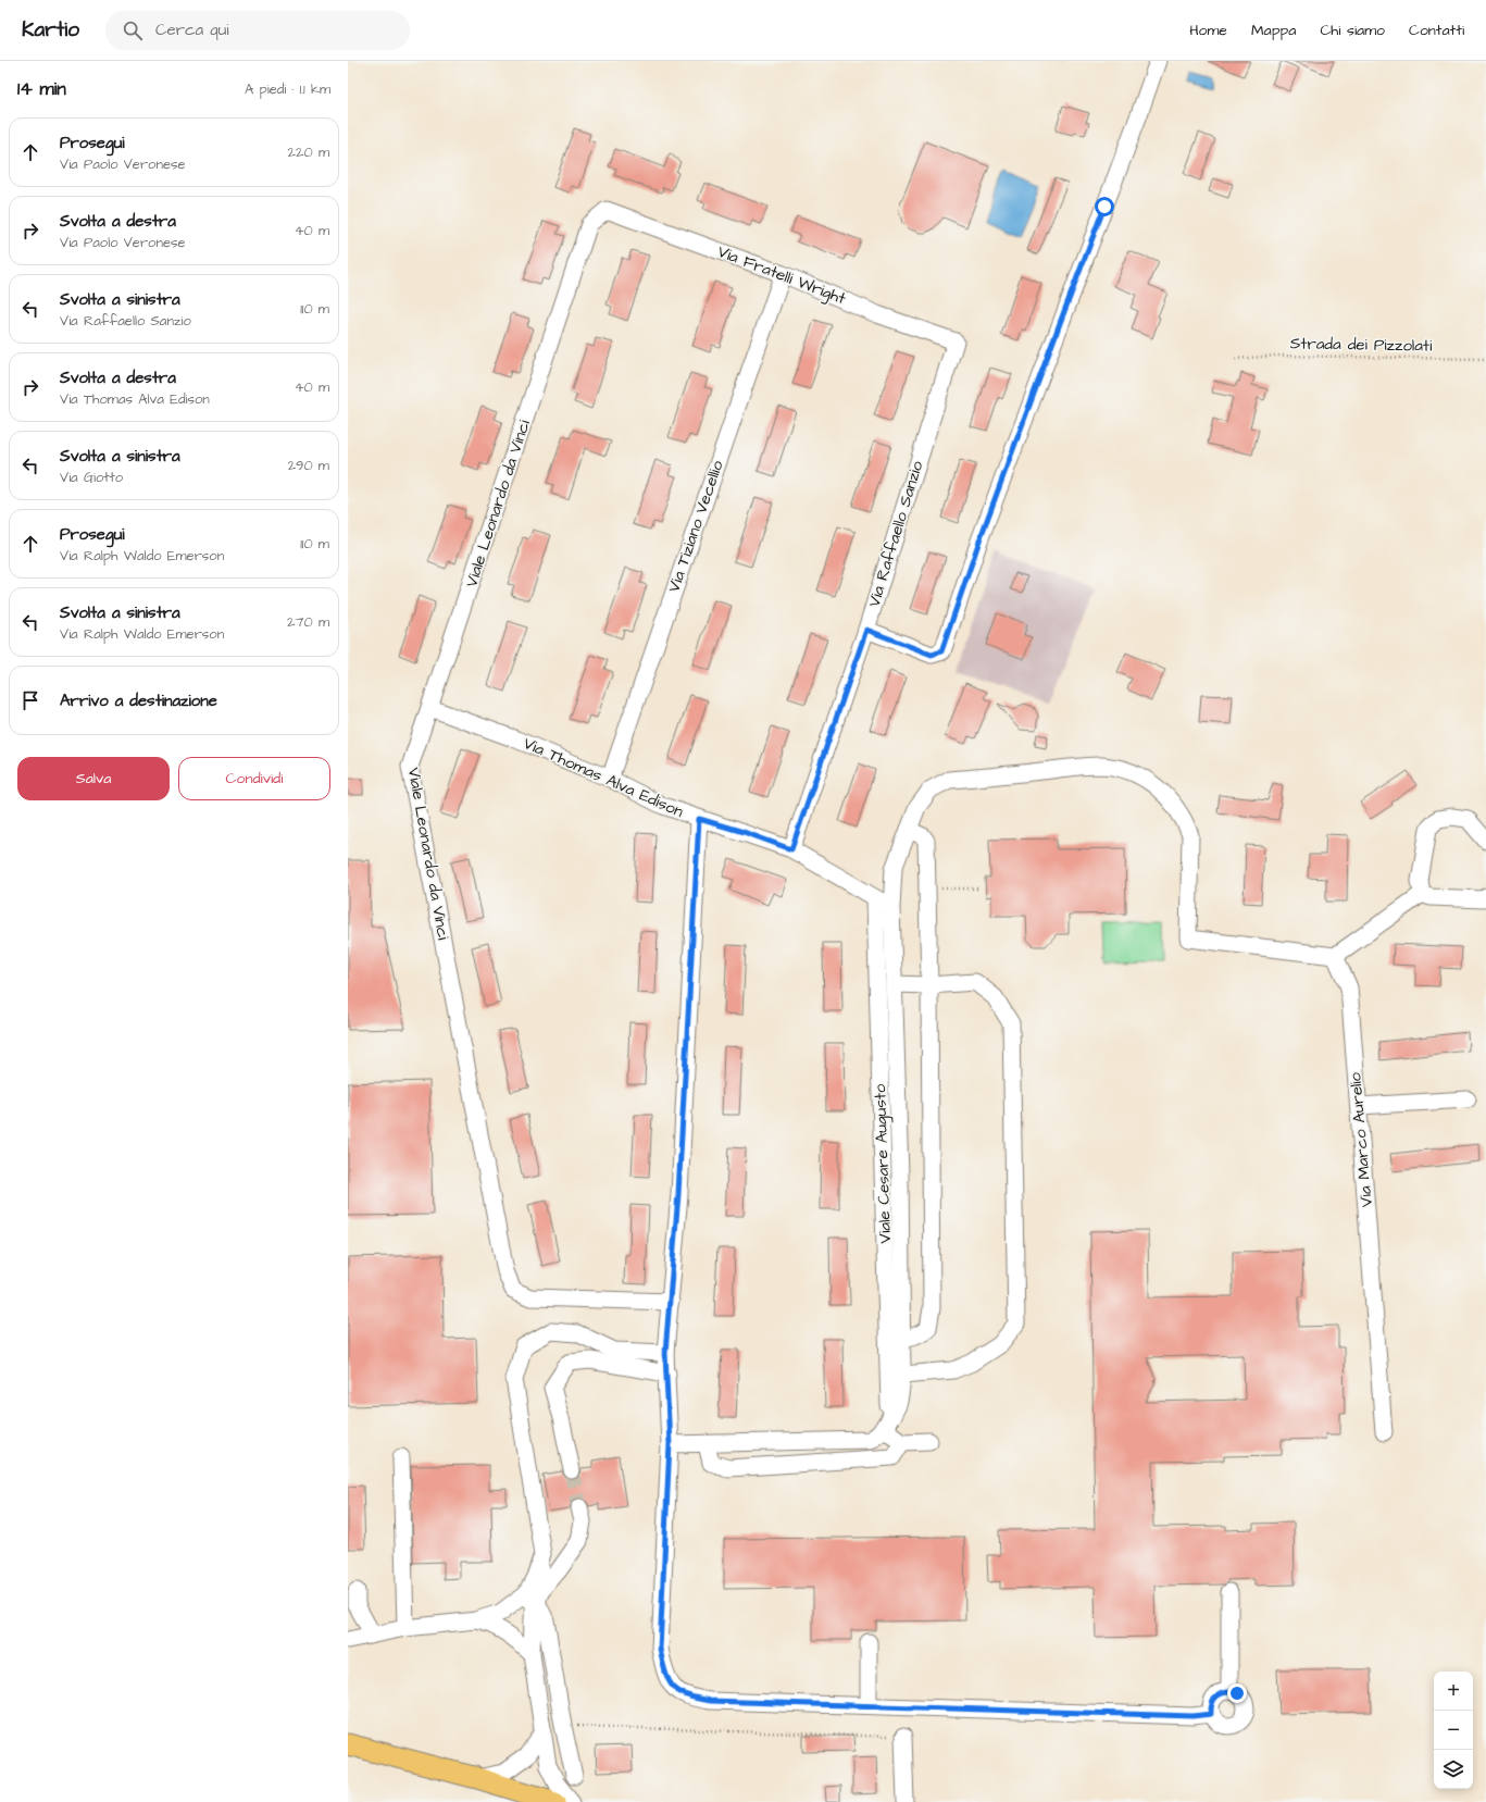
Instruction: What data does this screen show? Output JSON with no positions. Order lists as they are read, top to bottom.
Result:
{
  "streets": {
    "street": [
      "Via Fratelli Wright",
      "Viale Leonardo da Vinci",
      "Via Tiziano Vecellio",
      "Via Raffaello Sanzio",
      "Via Thomas Alva Edison",
      "Via Marco Aurelio",
      "Viale Cesare Augusto"
    ],
    "path": ["Strada dei Pizzolati"]
  },
  "crossings": [
    ["Via Fratelli Wright", "Viale Leonardo da Vinci"],
    ["Via Fratelli Wright", "Via Tiziano Vecellio"],
    ["Via Fratelli Wright", "Via Raffaello Sanzio"],
    ["Viale Leonardo da Vinci", "Via Thomas Alva Edison"],
    ["Via Tiziano Vecellio", "Via Thomas Alva Edison"],
    ["Via Raffaello Sanzio", "Via Thomas Alva Edison"],
    ["Via Thomas Alva Edison", "Viale Cesare Augusto"],
    ["Via Marco Aurelio", "Viale Cesare Augusto"]
  ],
  "page": {
    "header": "Kartio",
    "search": "Cerca qui",
    "nav": [
      "Home",
      "Mappa",
      "Chi siamo",
      "Contatti"
    ],
    "heading": ["14 min", "A piedi · 1.1 km"],
    "list": [
      ["Prosegui", "Via Paolo Veronese", "220 m"],
      ["Svolta a destra", "Via Paolo Veronese", "40 m"],
      ["Svolta a sinistra", "Via Raffaello Sanzio", "110 m"],
      ["Svolta a destra", "Via Thomas Alva Edison", "40 m"],
      ["Svolta a sinistra", "Via Giotto", "290 m"],
      ["Prosegui", "Via Ralph Waldo Emerson", "110 m"],
      ["Svolta a sinistra", "Via Ralph Waldo Emerson", "270 m"],
      "Arrivo a destinazione"
    ],
    "buttons": ["Salva", "Condividi"],
    "map_buttons": ["+", "−"]
  }
}
